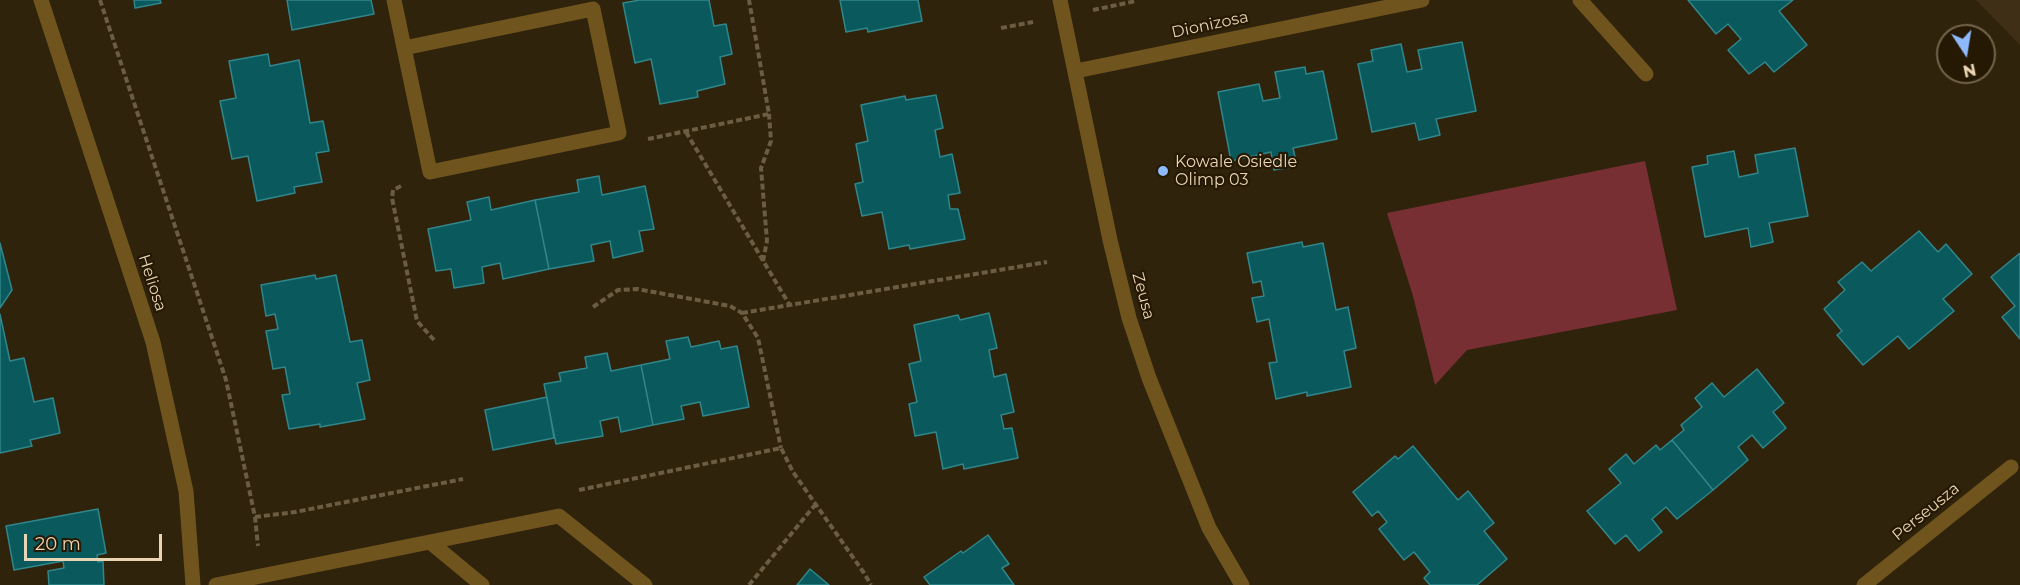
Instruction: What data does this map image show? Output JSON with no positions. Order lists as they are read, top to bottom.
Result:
{
  "streets": {
    "street": [
      "Dionizosa",
      "Heliosa",
      "Zeusa",
      "Perseusza"
    ]
  },
  "crossings": [
    ["Dionizosa", "Zeusa"]
  ],
  "places": ["Kowale Osiedle Olimp 03"],
  "scale_bar": "20 m",
  "north": "bottom"
}
